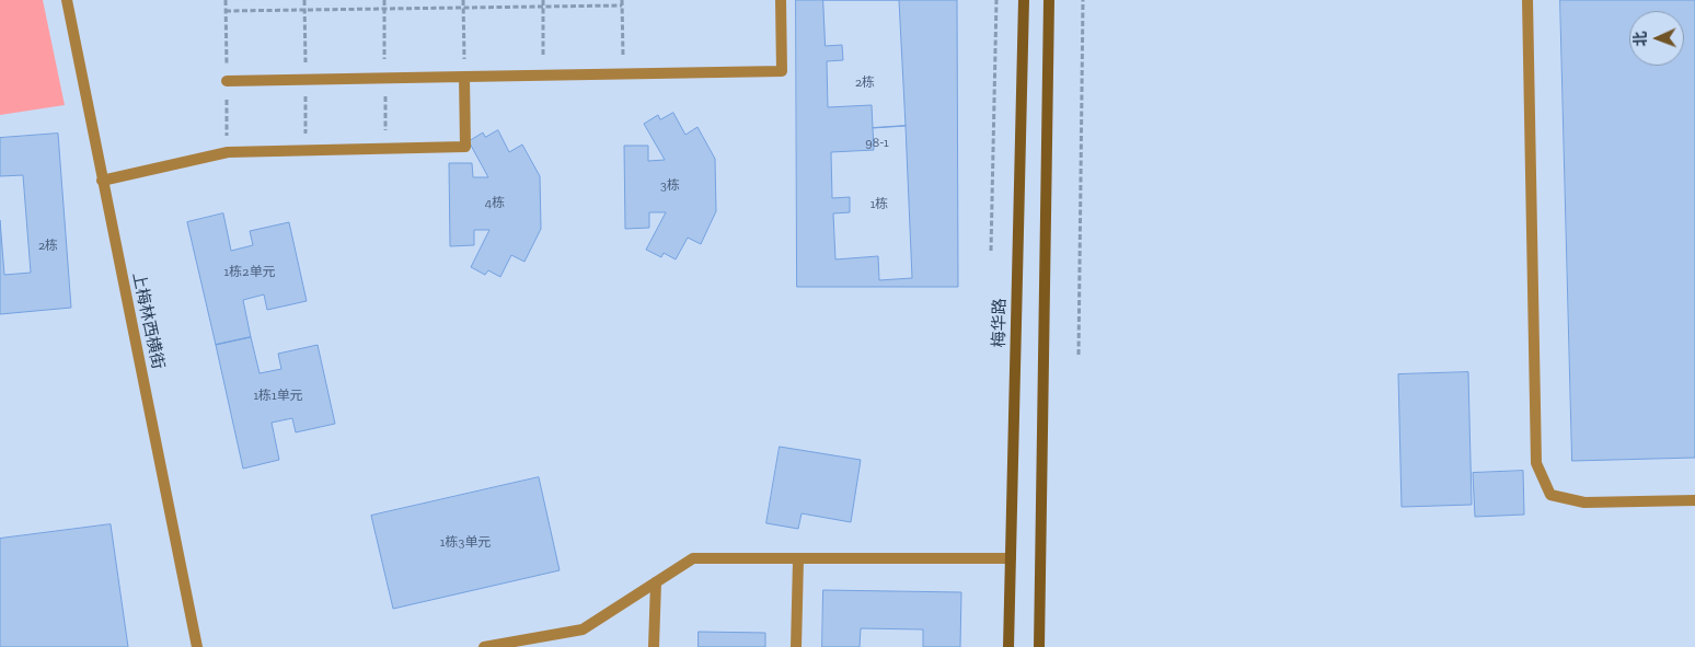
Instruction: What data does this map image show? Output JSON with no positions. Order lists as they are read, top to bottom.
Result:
{
  "streets": {
    "main road": ["梅华路"],
    "street": ["上梅林西横街"]
  },
  "house_numbers": [
    "2栋",
    "98-1",
    "3栋",
    "4栋",
    "1栋",
    "2栋",
    "1栋2单元",
    "1栋1单元",
    "1栋3单元"
  ],
  "north": "left"
}
